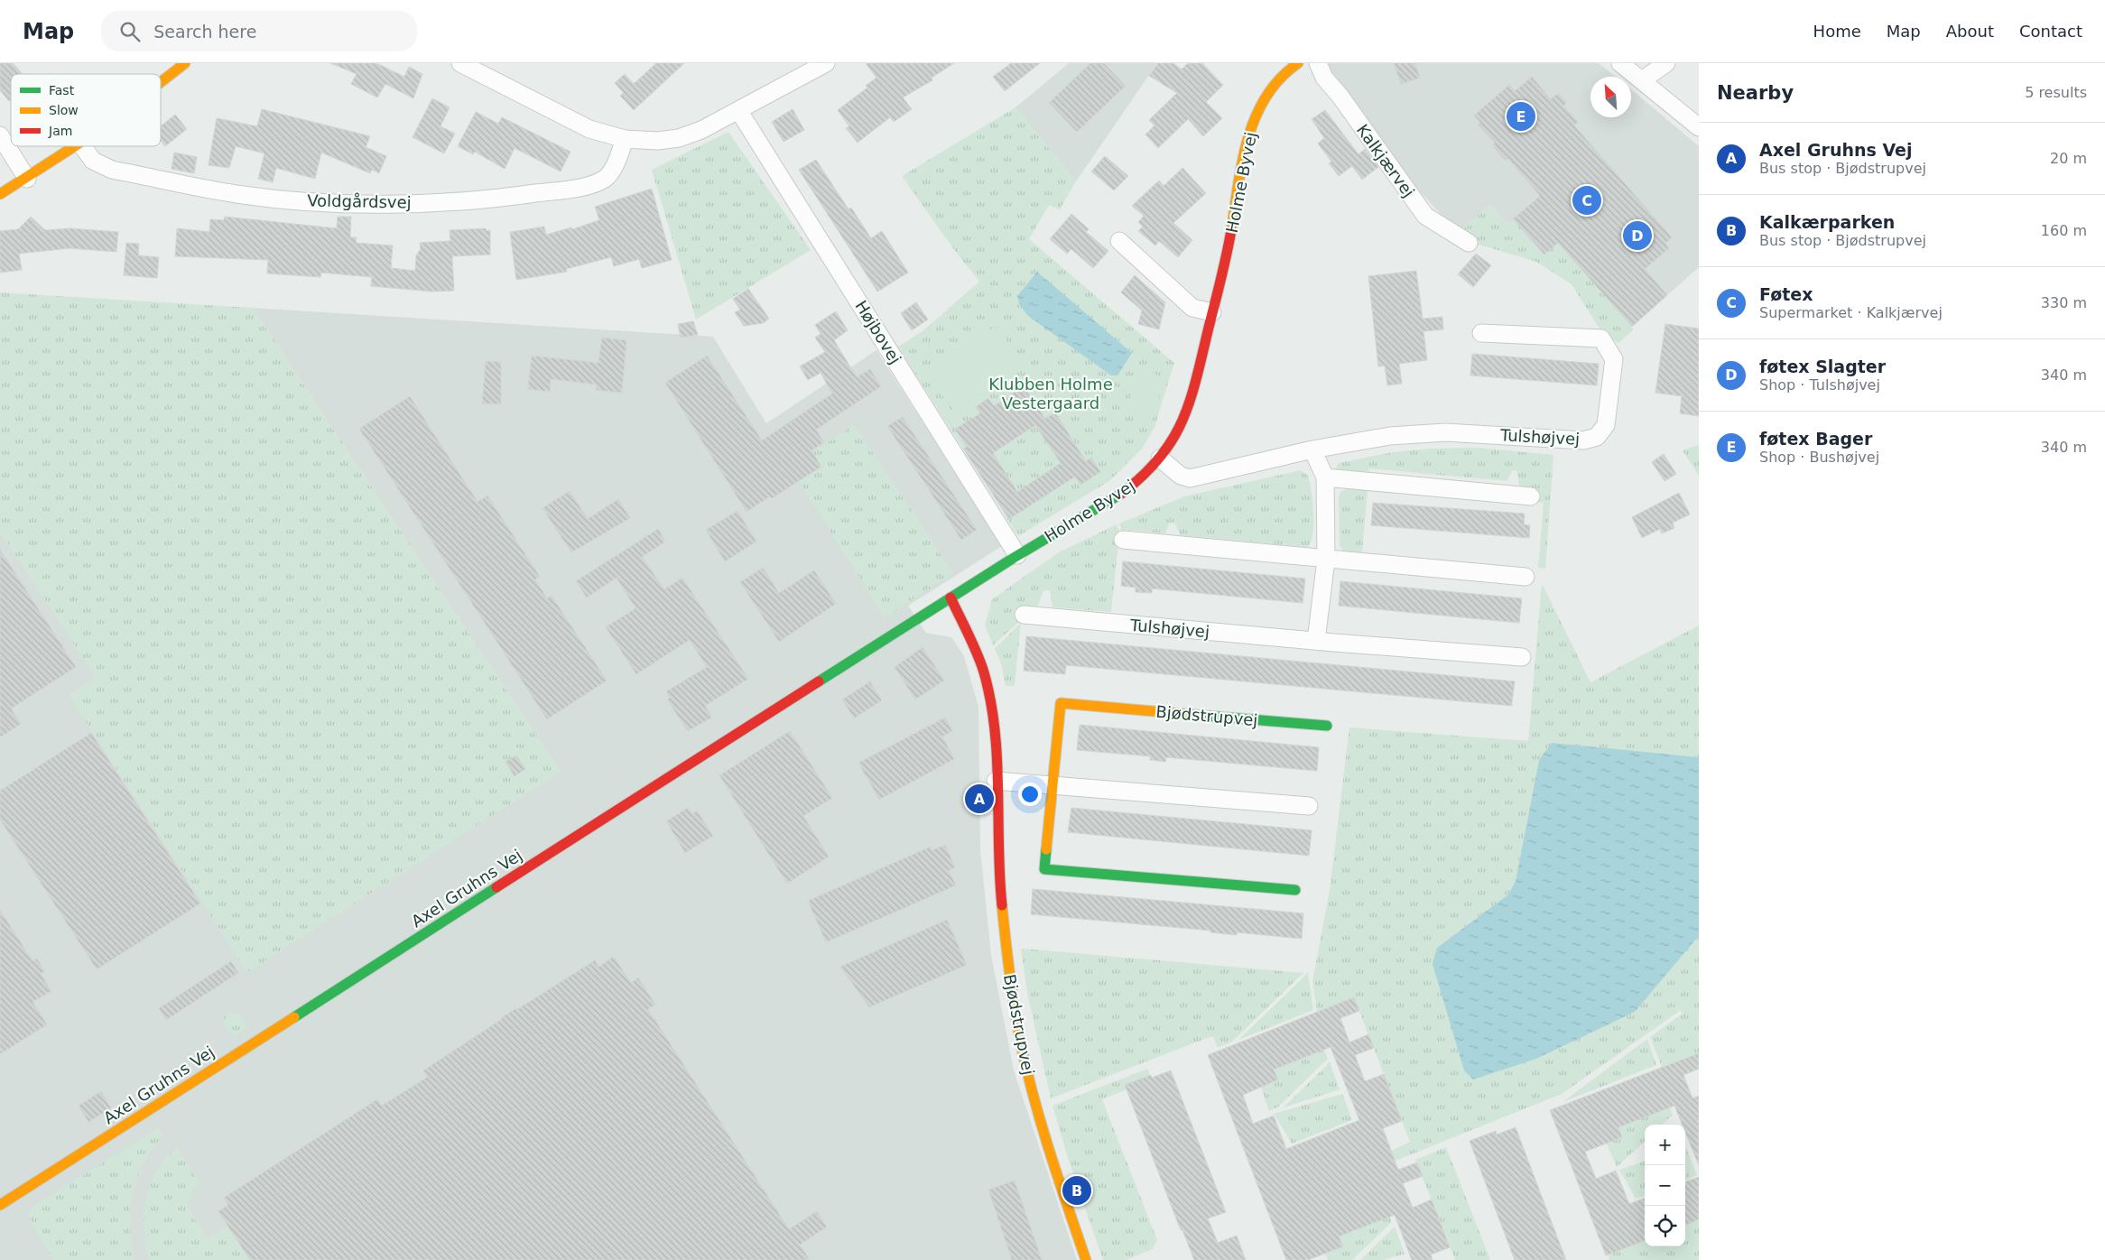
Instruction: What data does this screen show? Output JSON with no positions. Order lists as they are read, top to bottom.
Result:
{
  "streets": {
    "street": [
      "Kalkjærvej",
      "Holme Byvej",
      "Voldgårdsvej",
      "Højbovej",
      "Tulshøjvej",
      "Bjødstrupvej",
      "Axel Gruhns Vej"
    ]
  },
  "crossings": [
    ["Holme Byvej", "Højbovej"],
    ["Holme Byvej", "Tulshøjvej"],
    ["Holme Byvej", "Bjødstrupvej"],
    ["Holme Byvej", "Axel Gruhns Vej"],
    ["Bjødstrupvej", "Axel Gruhns Vej"]
  ],
  "parks": ["Klubben Holme Vestergaard"],
  "legend": ["Fast", "Slow", "Jam"],
  "north": "top left",
  "page": {
    "header": "Map",
    "search": "Search here",
    "nav": [
      "Home",
      "Map",
      "About",
      "Contact"
    ],
    "heading": ["Nearby", "5 results"],
    "pins": [
      "E",
      "C",
      "D",
      "A",
      "B"
    ],
    "list": [
      {
        "mark": "A",
        "name": "Axel Gruhns Vej",
        "note": "Bus stop · Bjødstrupvej",
        "value": "20 m"
      },
      {
        "mark": "B",
        "name": "Kalkærparken",
        "note": "Bus stop · Bjødstrupvej",
        "value": "160 m"
      },
      {
        "mark": "C",
        "name": "Føtex",
        "note": "Supermarket · Kalkjærvej",
        "value": "330 m"
      },
      {
        "mark": "D",
        "name": "føtex Slagter",
        "note": "Shop · Tulshøjvej",
        "value": "340 m"
      },
      {
        "mark": "E",
        "name": "føtex Bager",
        "note": "Shop · Bushøjvej",
        "value": "340 m"
      }
    ],
    "map_buttons": ["+", "−"]
  }
}
